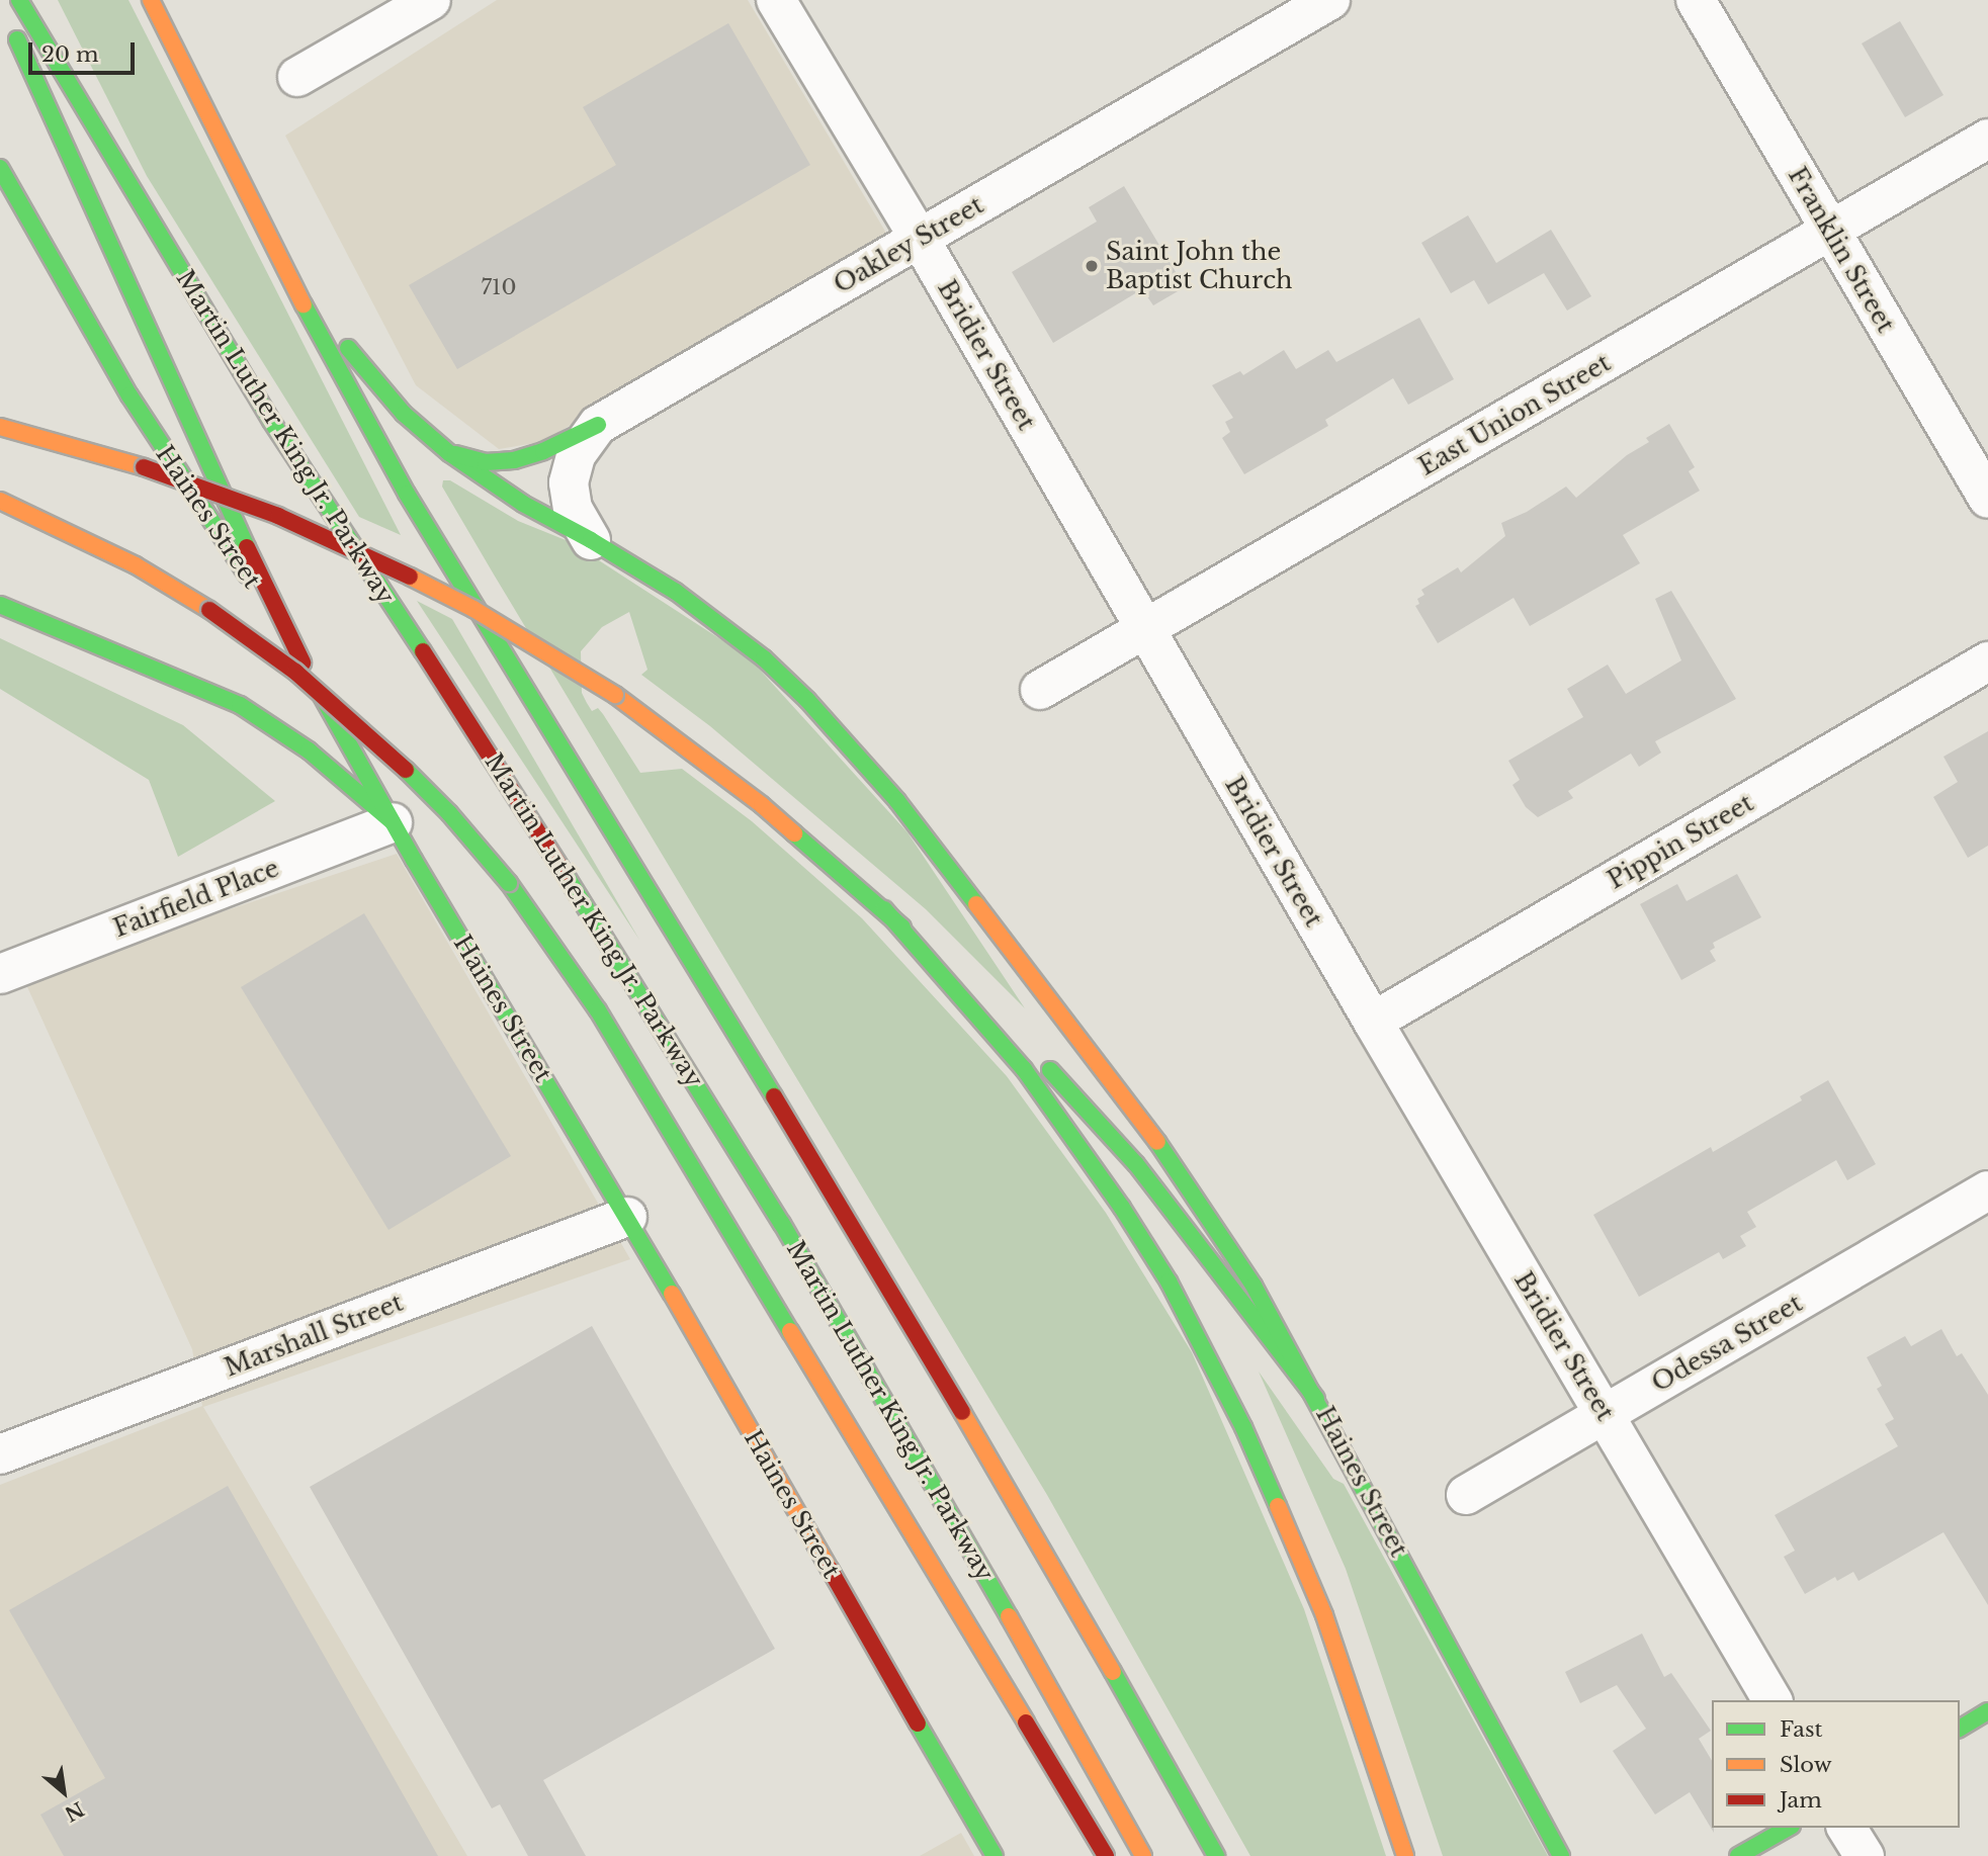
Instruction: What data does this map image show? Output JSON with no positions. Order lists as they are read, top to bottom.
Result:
{
  "streets": {
    "main road": ["Martin Luther King Jr. Parkway", "Haines Street"],
    "street": [
      "Oakley Street",
      "Franklin Street",
      "Bridier Street",
      "East Union Street",
      "Pippin Street",
      "Fairfield Place",
      "Marshall Street",
      "Odessa Street"
    ]
  },
  "crossings": [
    ["Oakley Street", "Bridier Street"],
    ["Oakley Street", "Haines Street"],
    ["Franklin Street", "East Union Street"],
    ["Bridier Street", "East Union Street"],
    ["Bridier Street", "Pippin Street"],
    ["Bridier Street", "Odessa Street"],
    ["Haines Street", "Fairfield Place"],
    ["Haines Street", "Marshall Street"]
  ],
  "places": ["Saint John the Baptist Church"],
  "house_numbers": ["710"],
  "legend": ["Fast", "Slow", "Jam"],
  "scale_bar": "20 m",
  "north": "bottom right"
}
